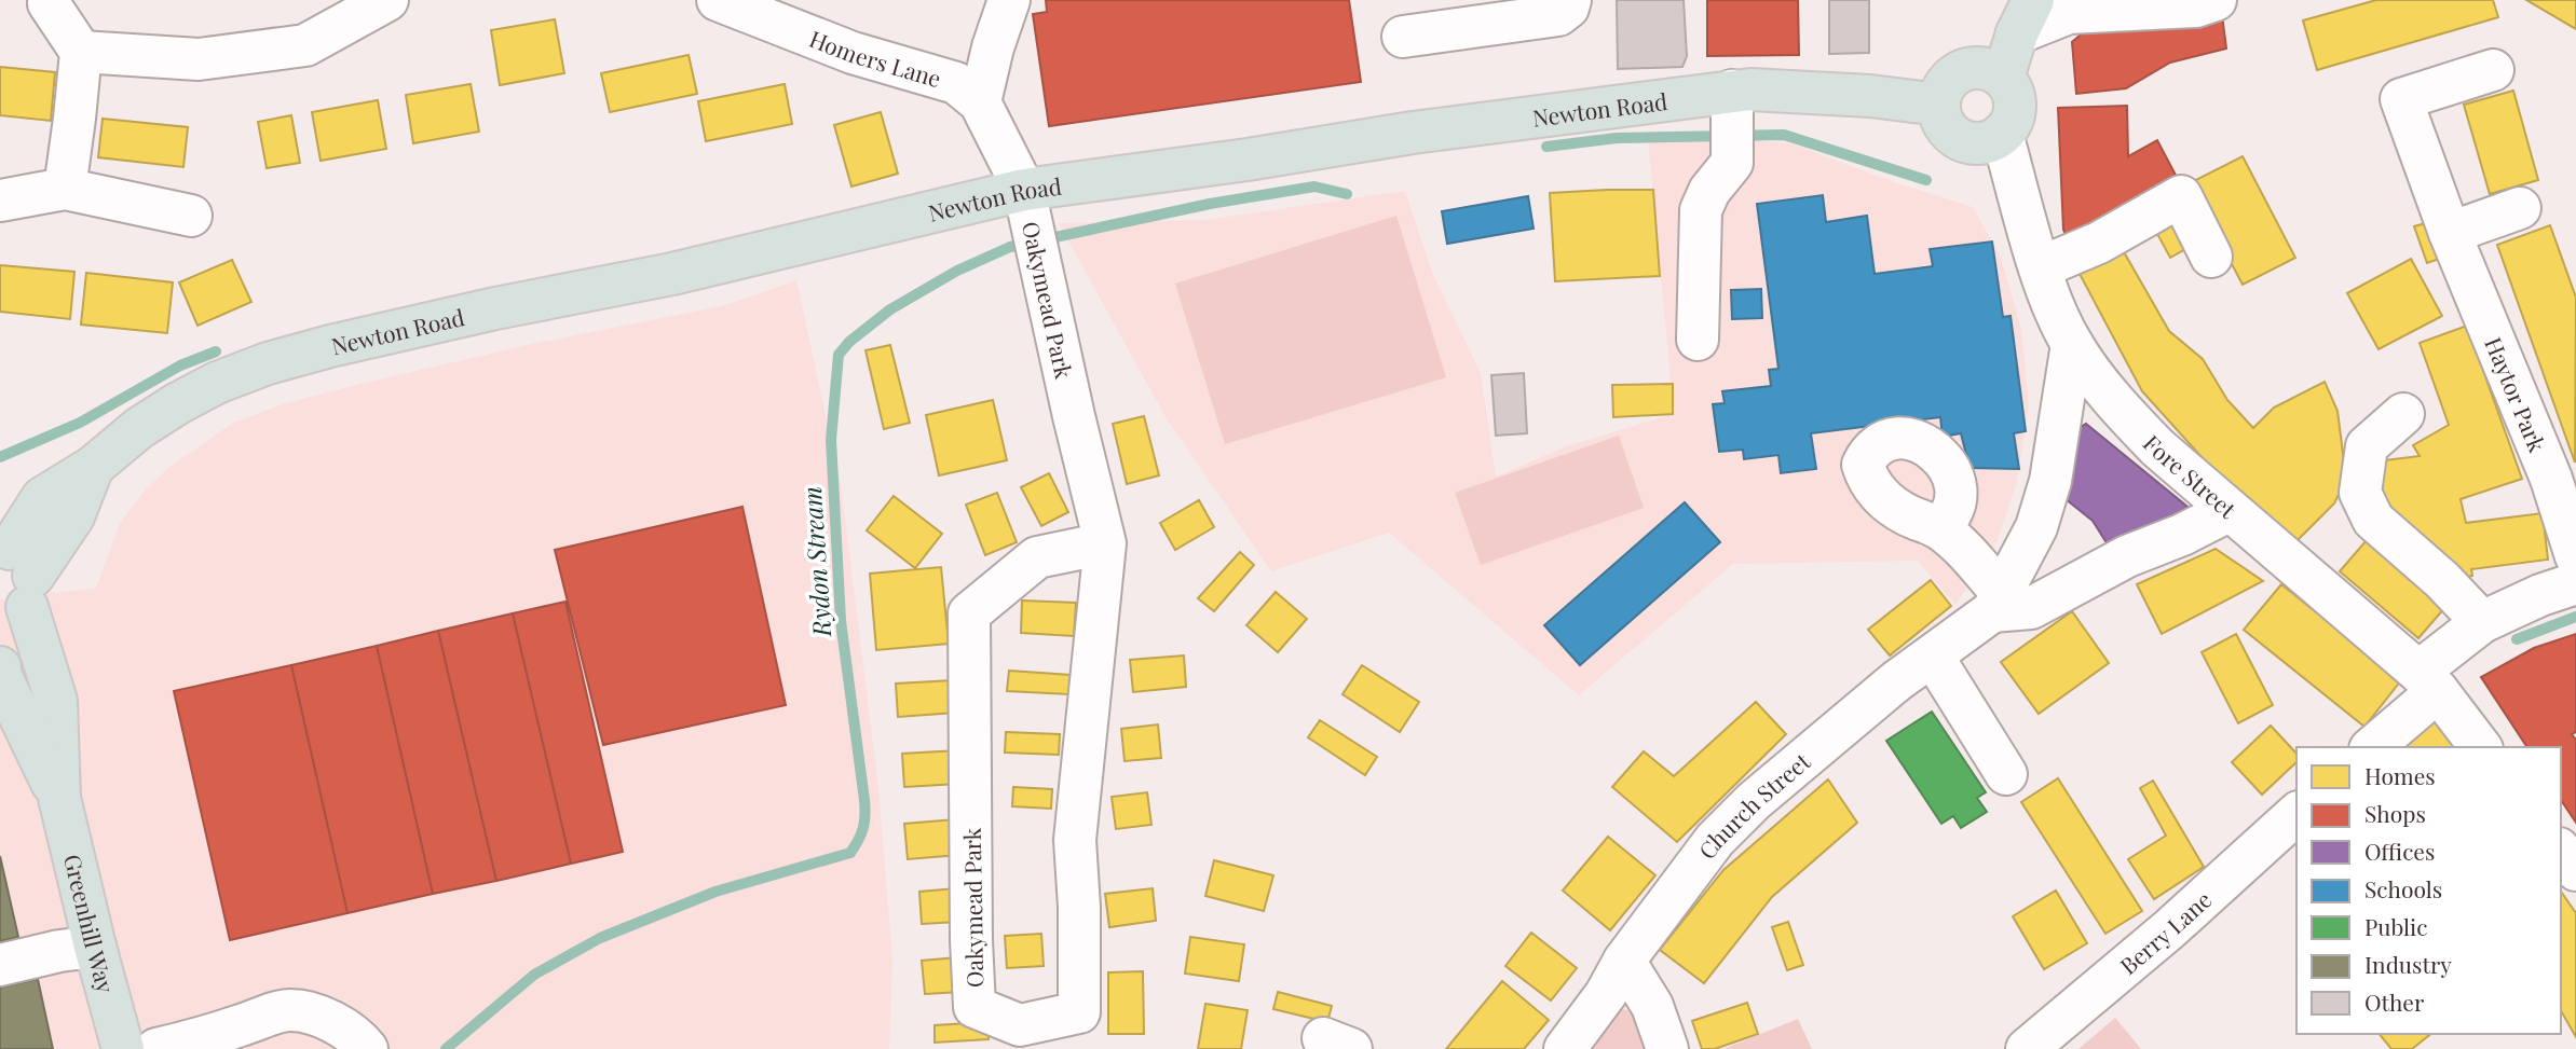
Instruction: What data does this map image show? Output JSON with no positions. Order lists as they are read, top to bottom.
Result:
{
  "streets": {
    "main road": ["Newton Road", "Greenhill Way"],
    "street": [
      "Homers Lane",
      "Oakymead Park",
      "Haytor Park",
      "Fore Street",
      "Church Street",
      "Berry Lane"
    ]
  },
  "crossings": [
    ["Homers Lane", "Newton Road"],
    ["Homers Lane", "Oakymead Park"],
    ["Newton Road", "Oakymead Park"],
    ["Newton Road", "Fore Street"],
    ["Newton Road", "Greenhill Way"],
    ["Fore Street", "Church Street"]
  ],
  "water": ["Rydon Stream"],
  "legend": [
    "Homes",
    "Shops",
    "Offices",
    "Schools",
    "Public",
    "Industry",
    "Other"
  ]
}
